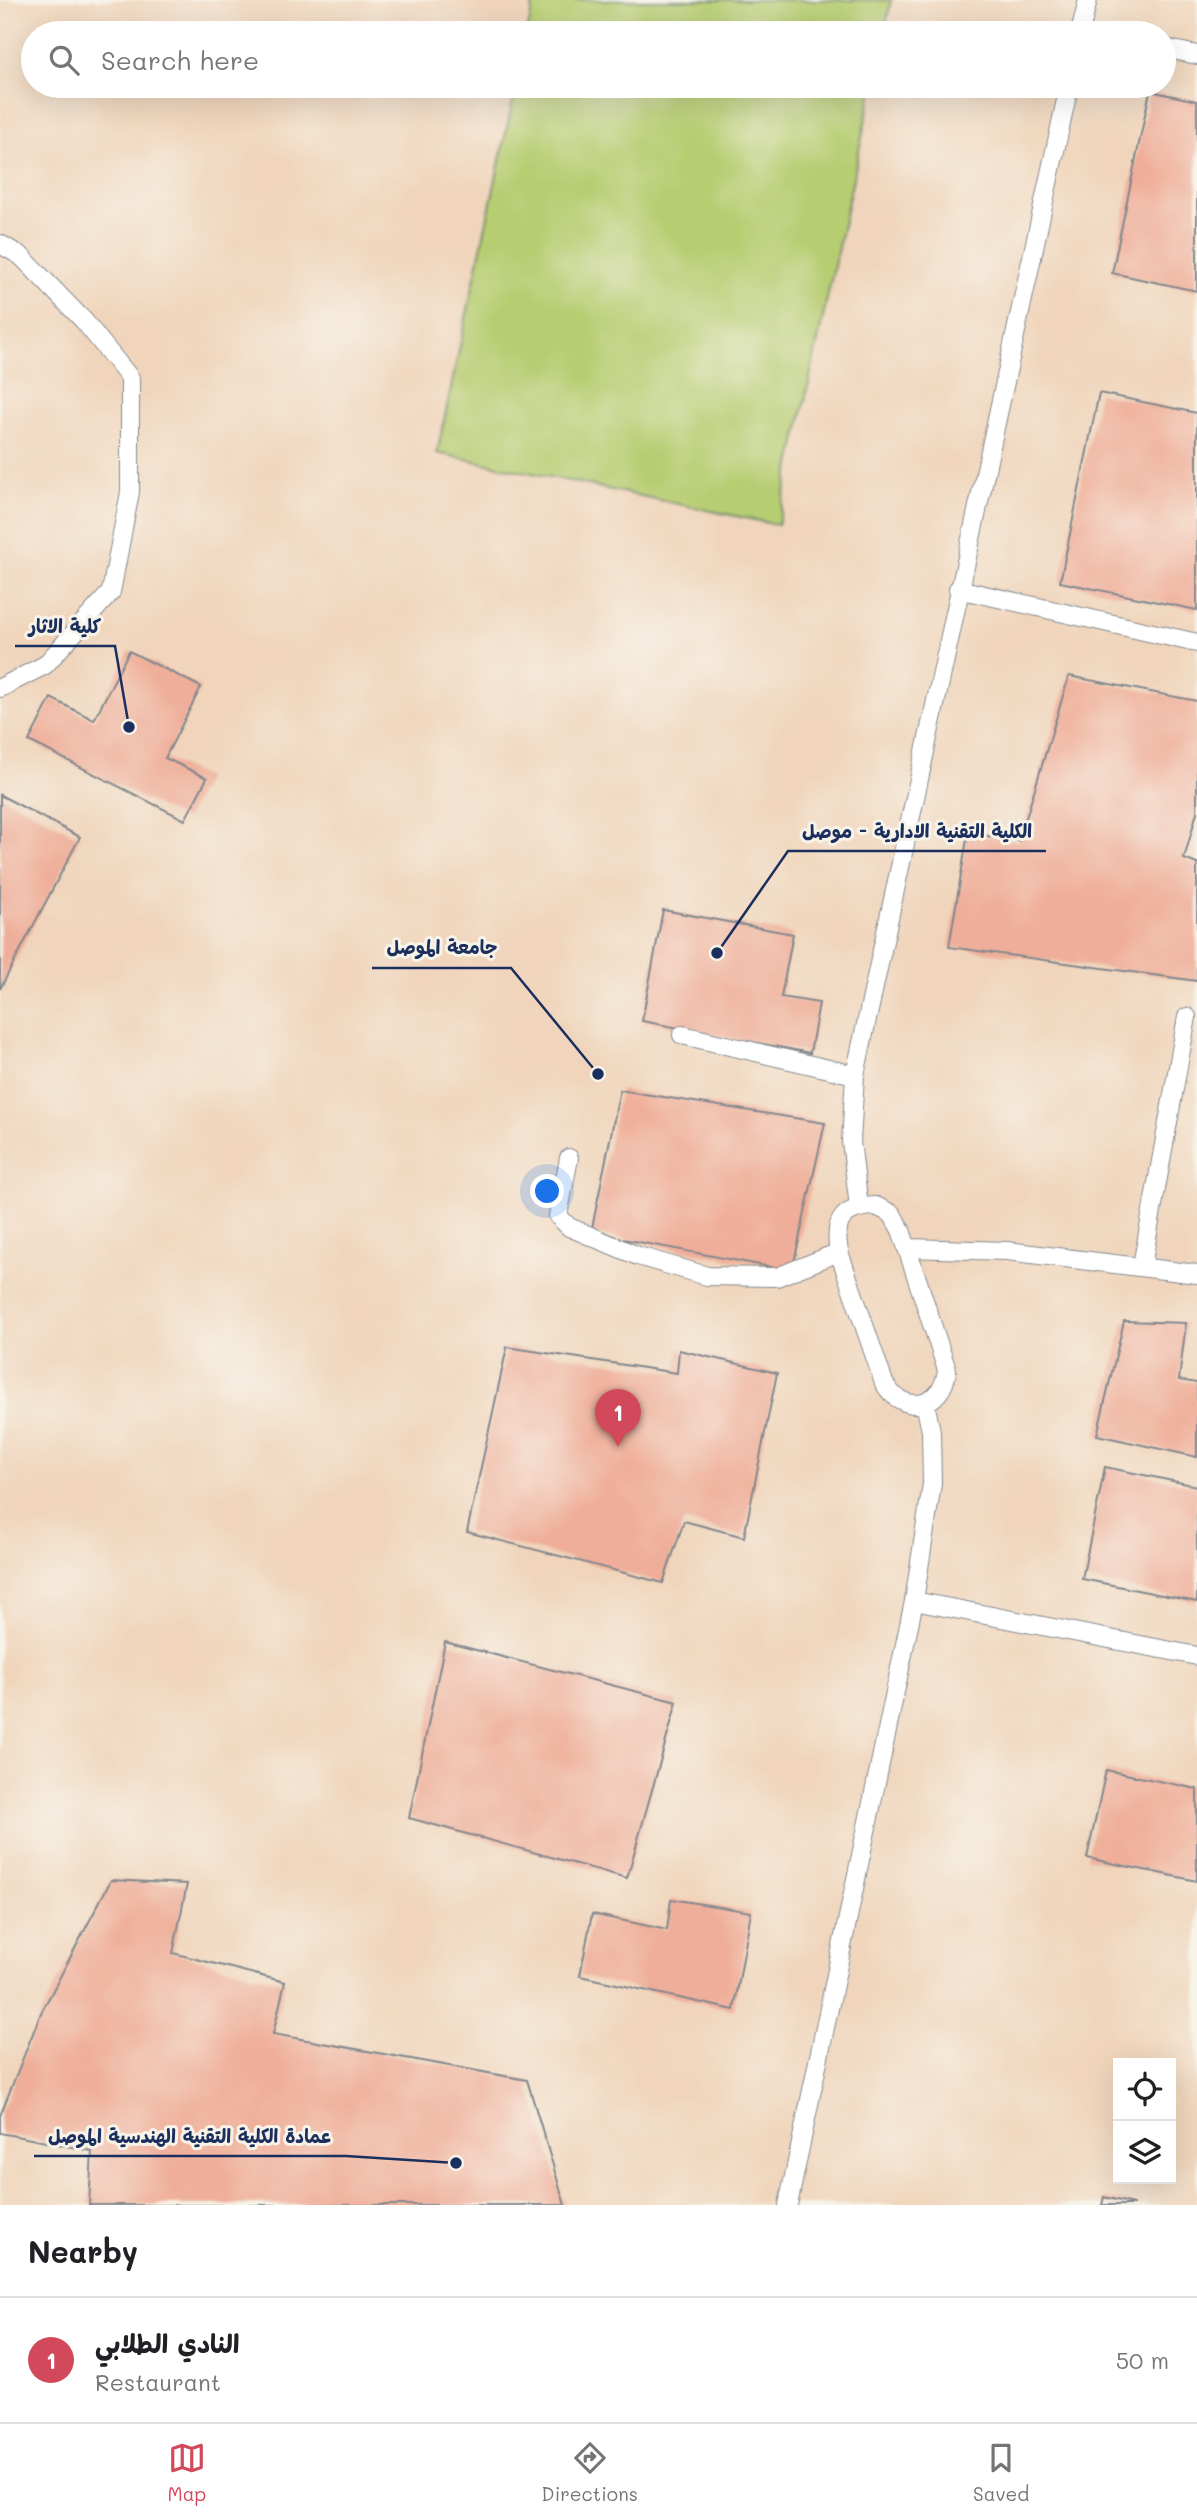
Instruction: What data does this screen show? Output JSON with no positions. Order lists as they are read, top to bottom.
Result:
{
  "places": [
    "كلية الاثار",
    "الكلية التقنية الادارية - موصل",
    "جامعة الموصل",
    "عمادة الكلية التقنية الهندسية الموصل"
  ],
  "page": {
    "search": "Search here",
    "pins": "1",
    "heading": "Nearby",
    "list": [
      {
        "mark": "1",
        "name": "النادي الطلابي",
        "note": "Restaurant",
        "value": "50 m"
      }
    ],
    "nav": ["Map", "Directions", "Saved"]
  }
}
